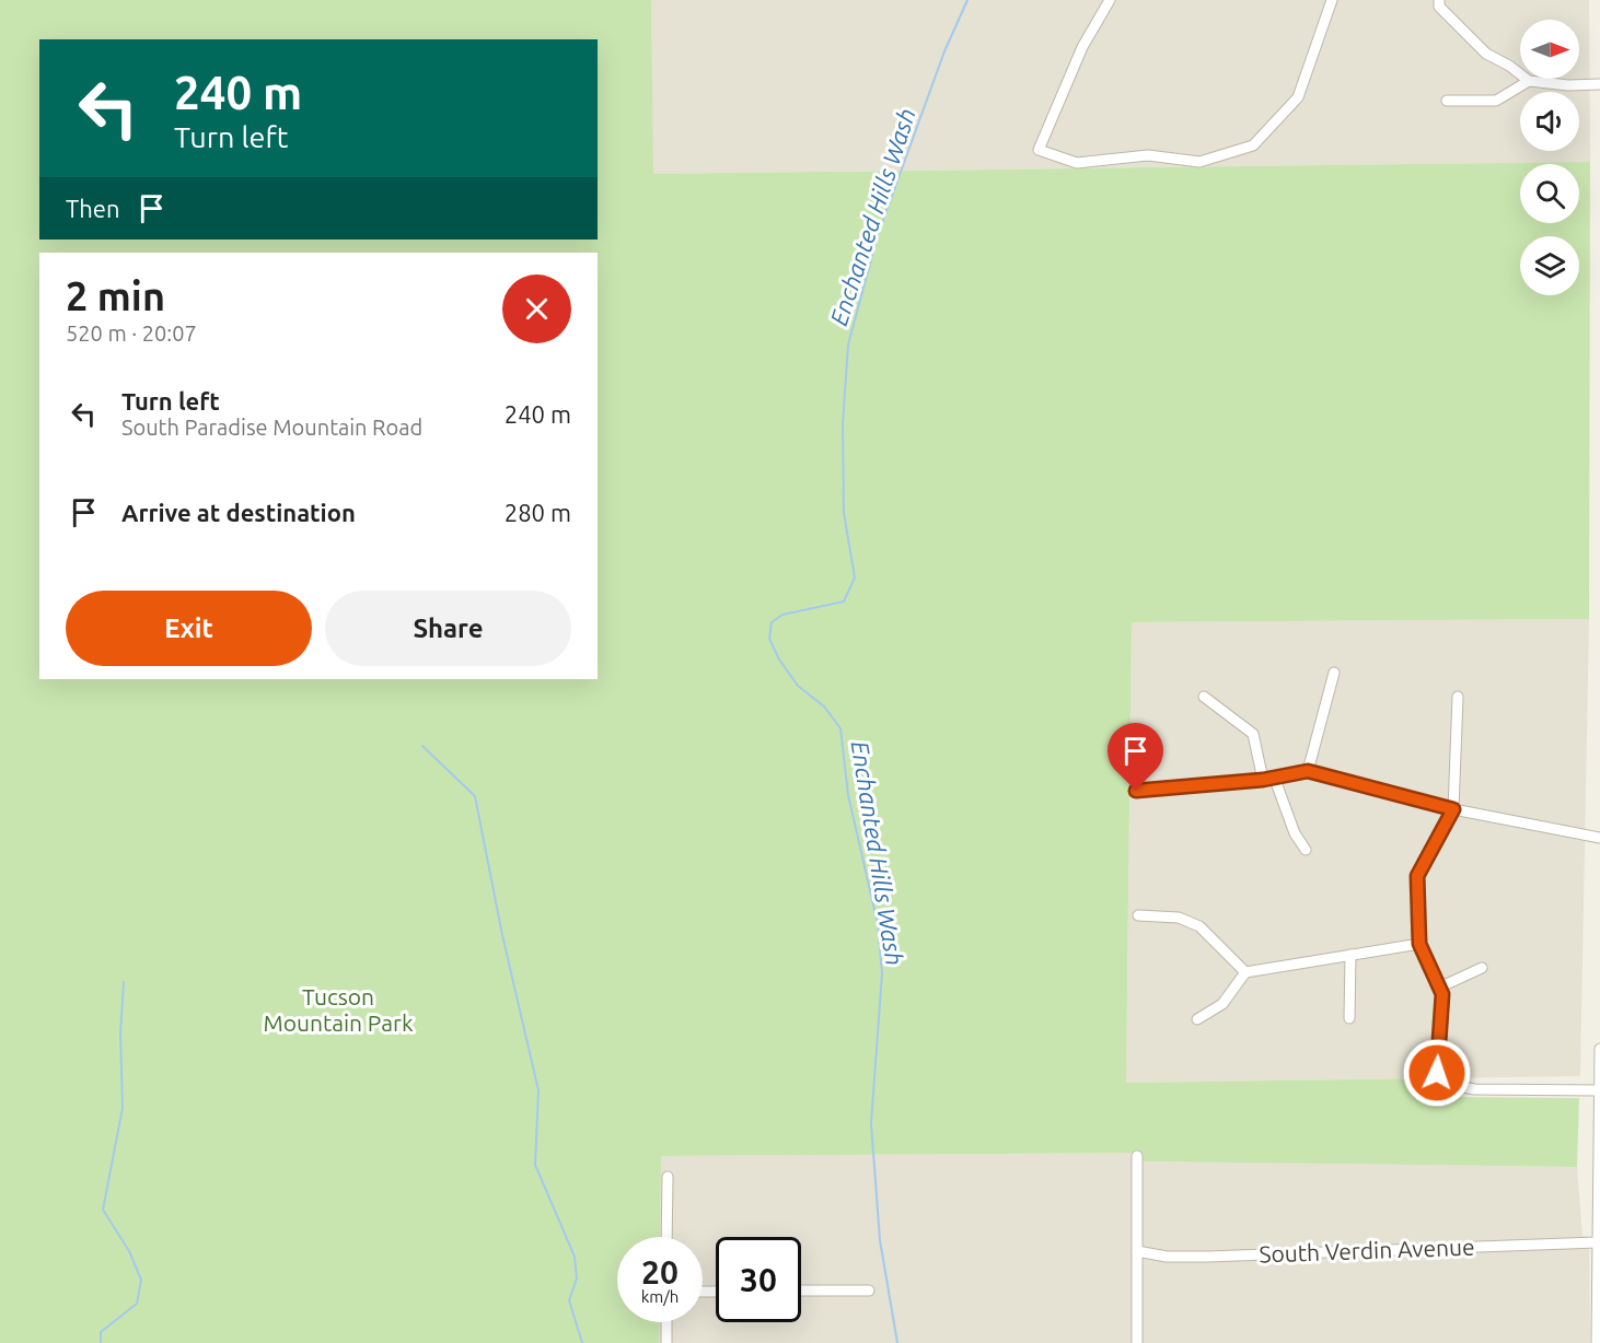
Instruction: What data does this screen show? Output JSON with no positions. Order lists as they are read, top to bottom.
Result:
{
  "streets": {
    "street": ["South Verdin Avenue"]
  },
  "water": ["Enchanted Hills Wash"],
  "parks": ["Tucson Mountain Park"],
  "north": "right",
  "page": {
    "turn": ["240 m", "Turn left"],
    "then": "Then",
    "heading": ["2 min", "520 m · 20:07"],
    "list": [
      {
        "name": "Turn left",
        "note": "South Paradise Mountain Road",
        "value": "240 m"
      },
      {
        "name": "Arrive at destination",
        "value": "280 m"
      }
    ],
    "buttons": ["Exit", "Share"],
    "speed": "20 km/h",
    "limit": "30"
  }
}
